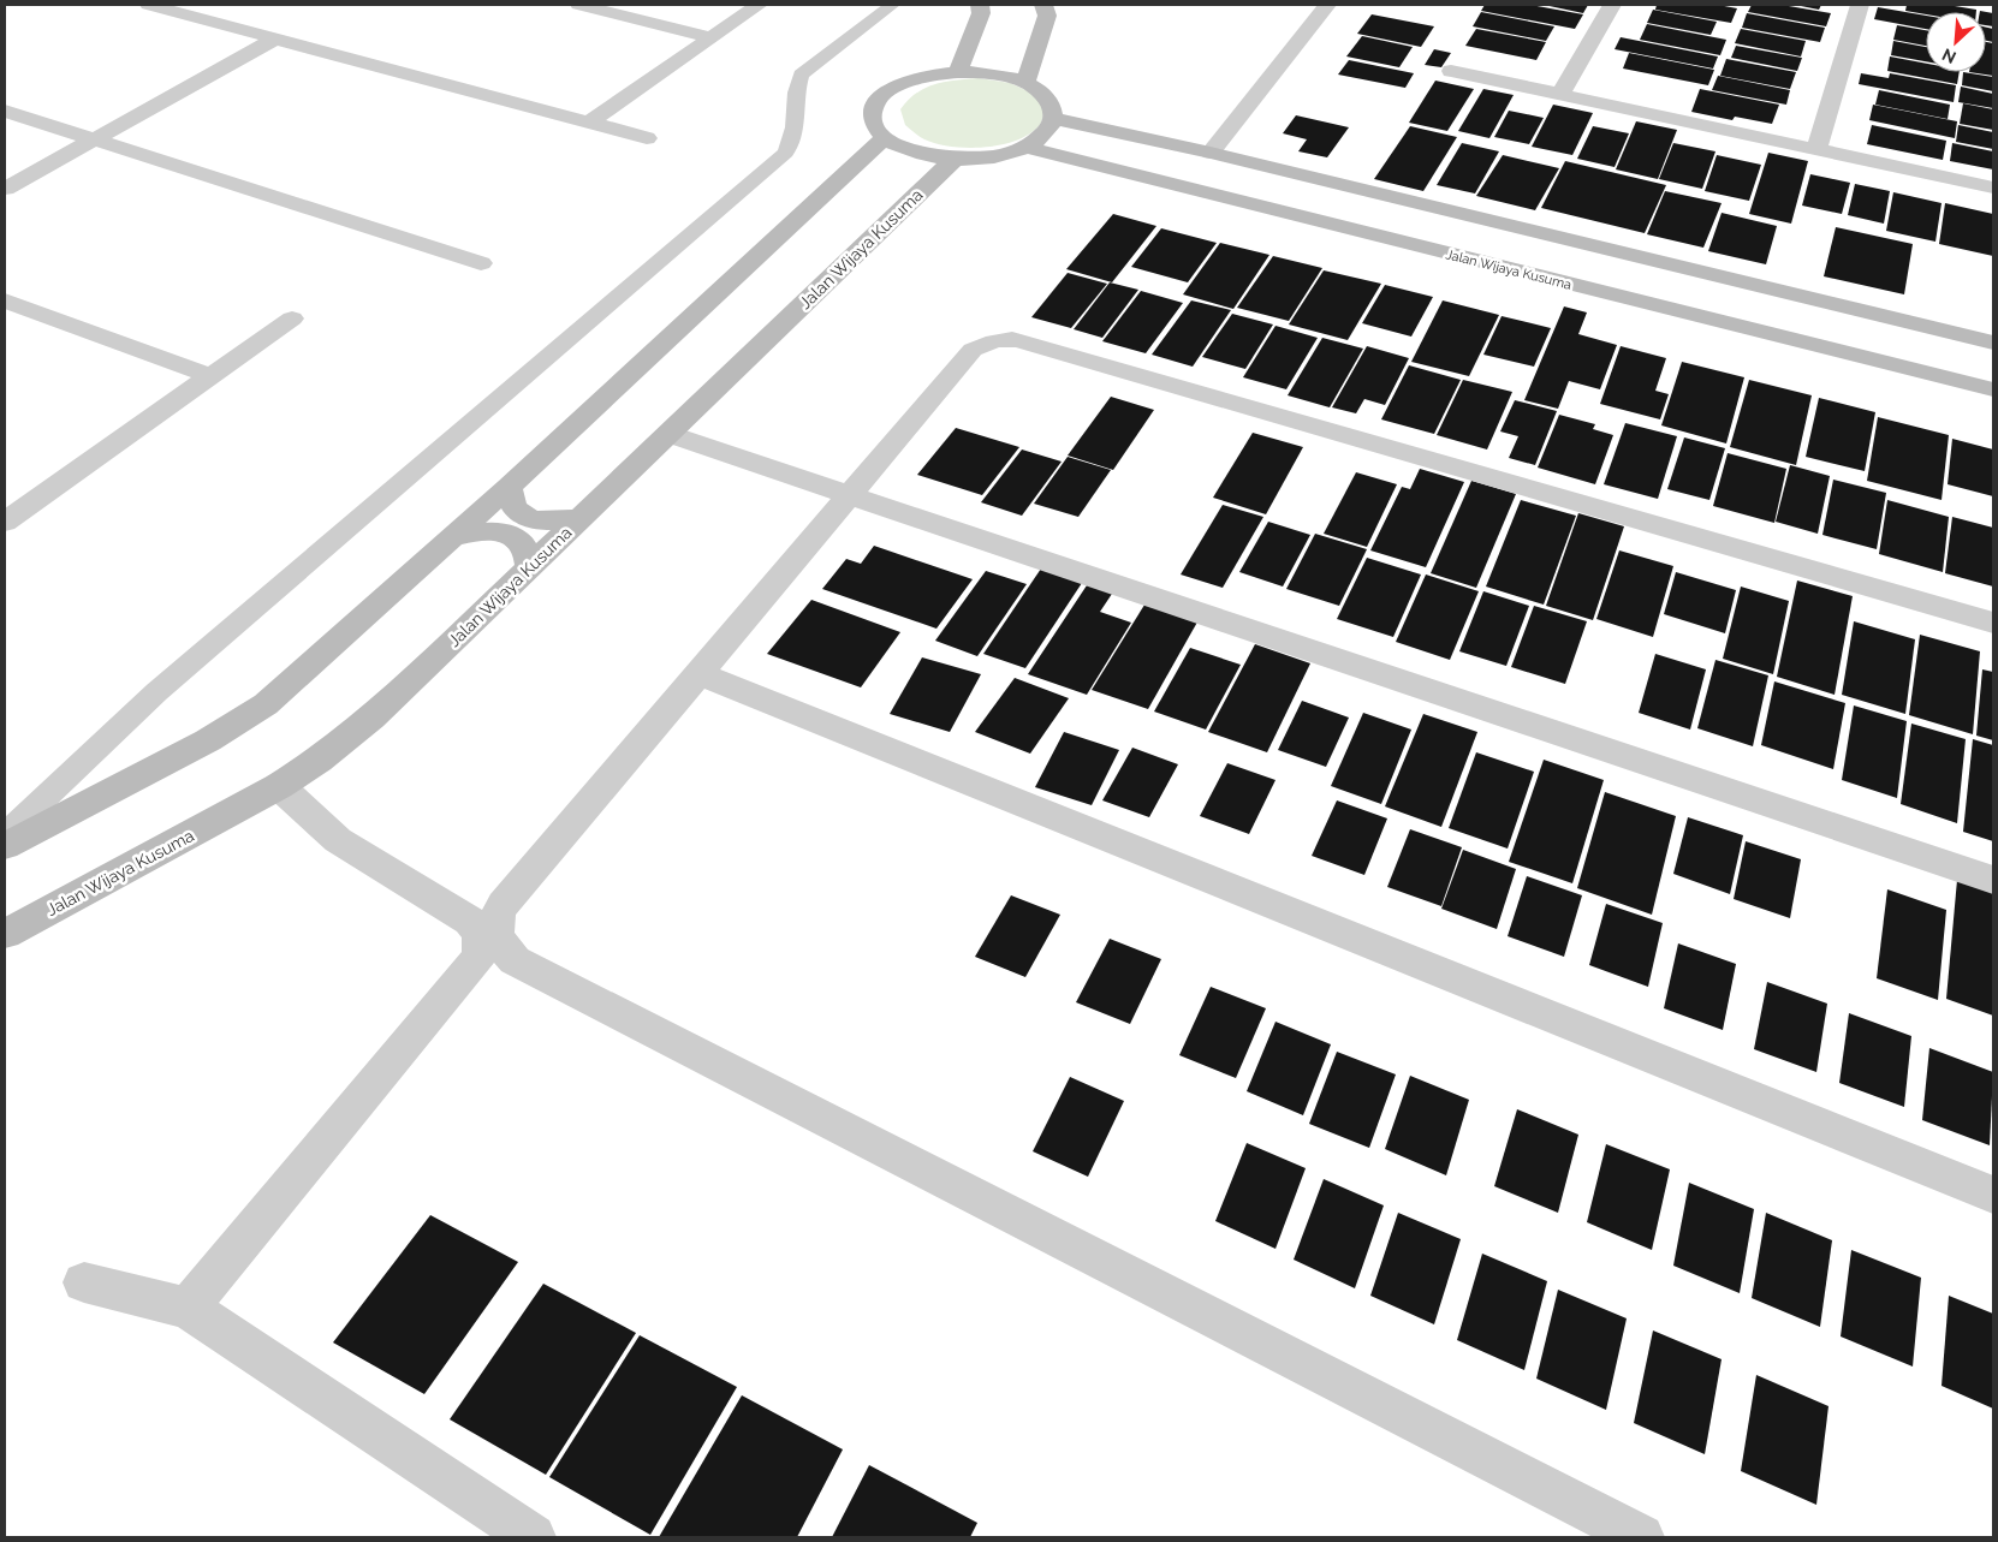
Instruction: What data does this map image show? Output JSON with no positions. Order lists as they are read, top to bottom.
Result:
{
  "streets": {
    "street": ["Jalan Wijaya Kusuma"]
  },
  "north": "bottom left"
}
